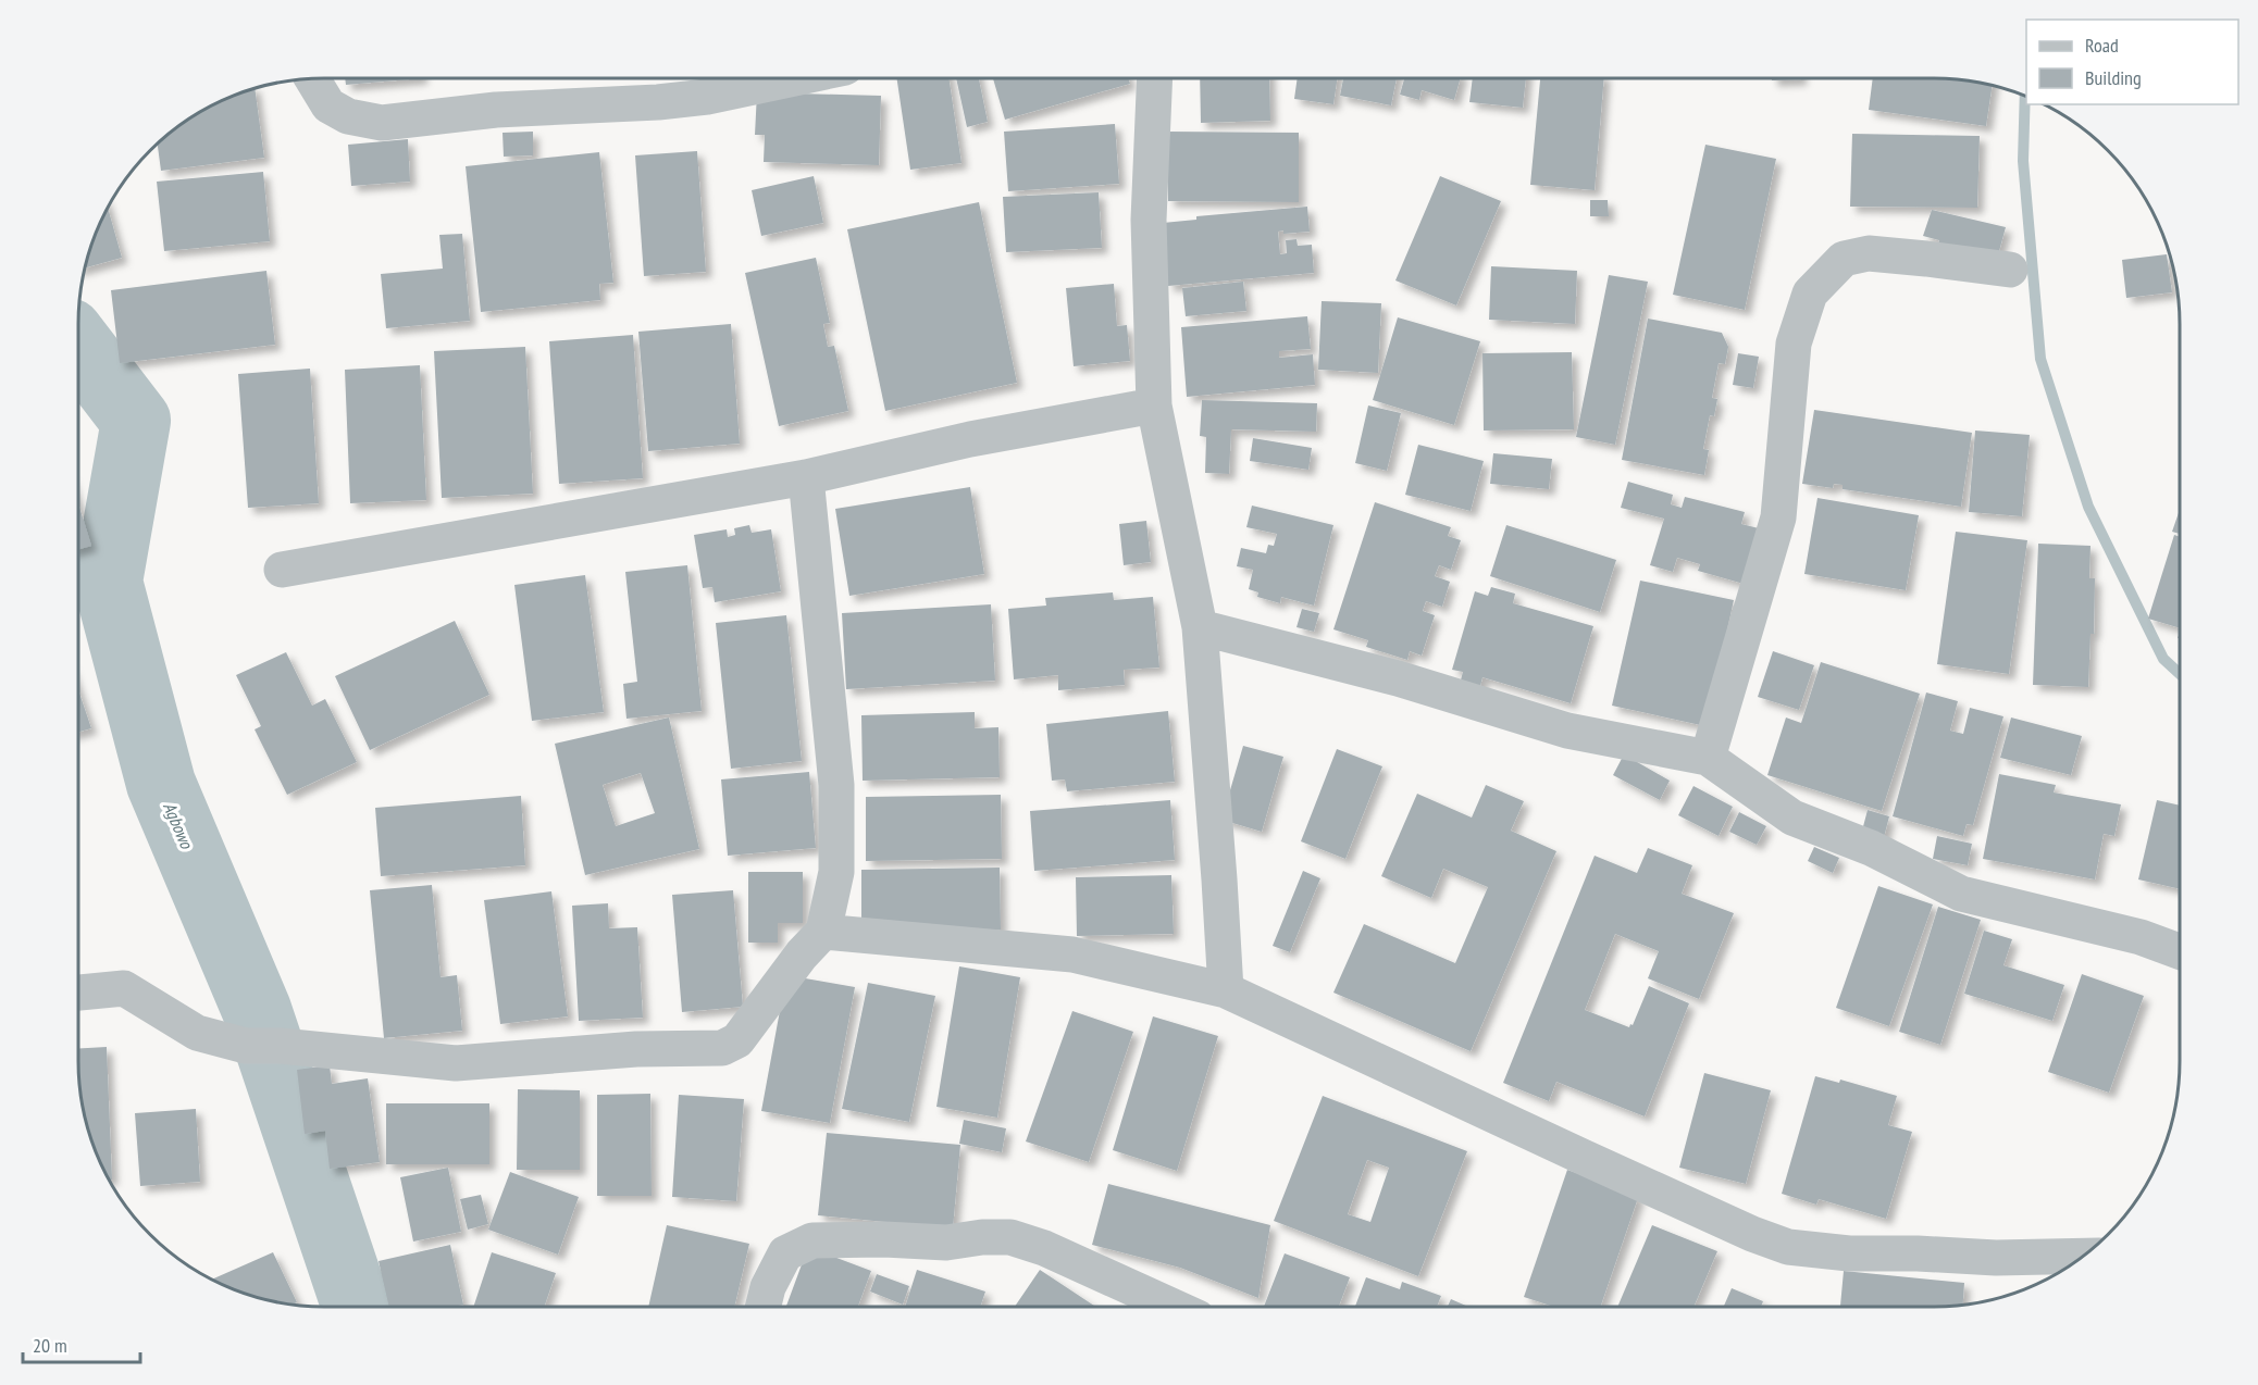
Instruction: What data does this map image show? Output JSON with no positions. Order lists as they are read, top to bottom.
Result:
{
  "water": ["Agbowo"],
  "legend": ["Road", "Building"],
  "scale_bar": "20 m"
}
